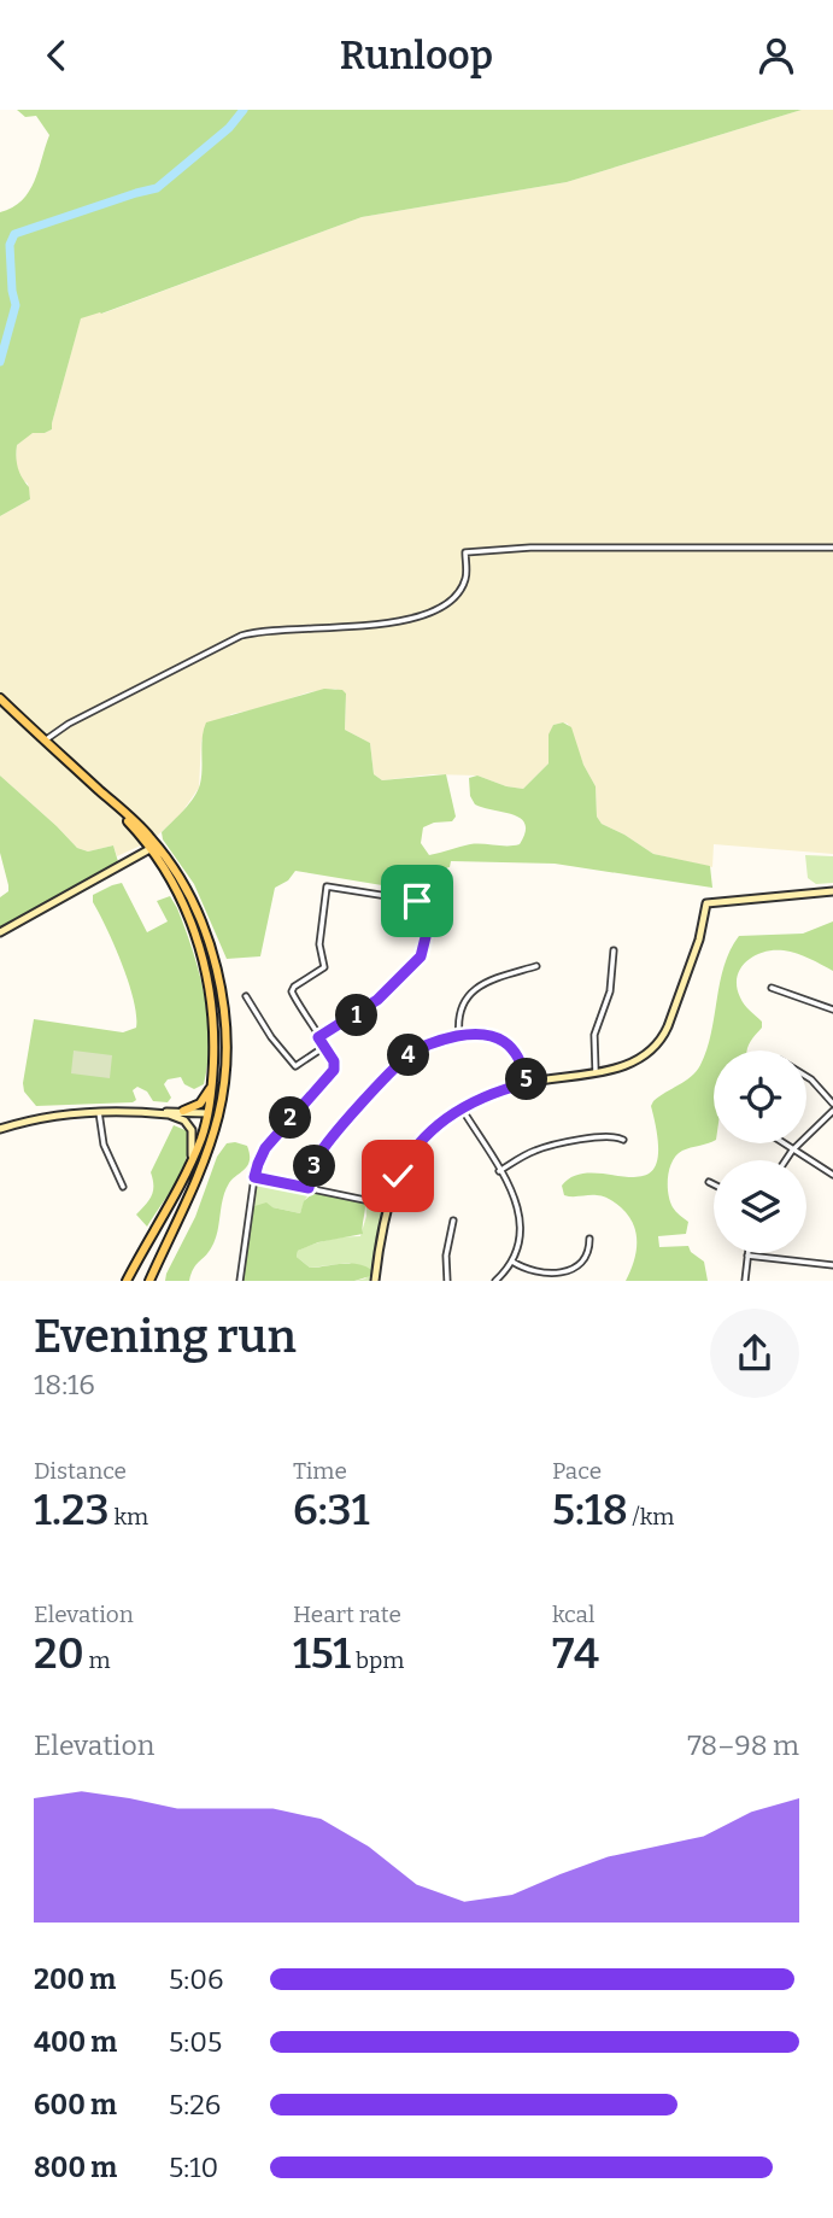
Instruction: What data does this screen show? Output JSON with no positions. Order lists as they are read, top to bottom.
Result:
{
  "page": {
    "header": "Runloop",
    "pins": [
      "1",
      "4",
      "5",
      "2",
      "3"
    ],
    "heading": ["Evening run", "18:16"],
    "stats": [
      ["Distance", "1.23 km"],
      ["Time", "6:31"],
      ["Pace", "5:18 /km"],
      ["Elevation", "20 m"],
      ["Heart rate", "151 bpm"],
      ["kcal", "74"]
    ],
    "chart": ["Elevation", "78–98 m"],
    "list": [
      {
        "name": "200 m",
        "note": "5:06"
      },
      {
        "name": "400 m",
        "note": "5:05"
      },
      {
        "name": "600 m",
        "note": "5:26"
      },
      {
        "name": "800 m",
        "note": "5:10"
      }
    ]
  }
}
